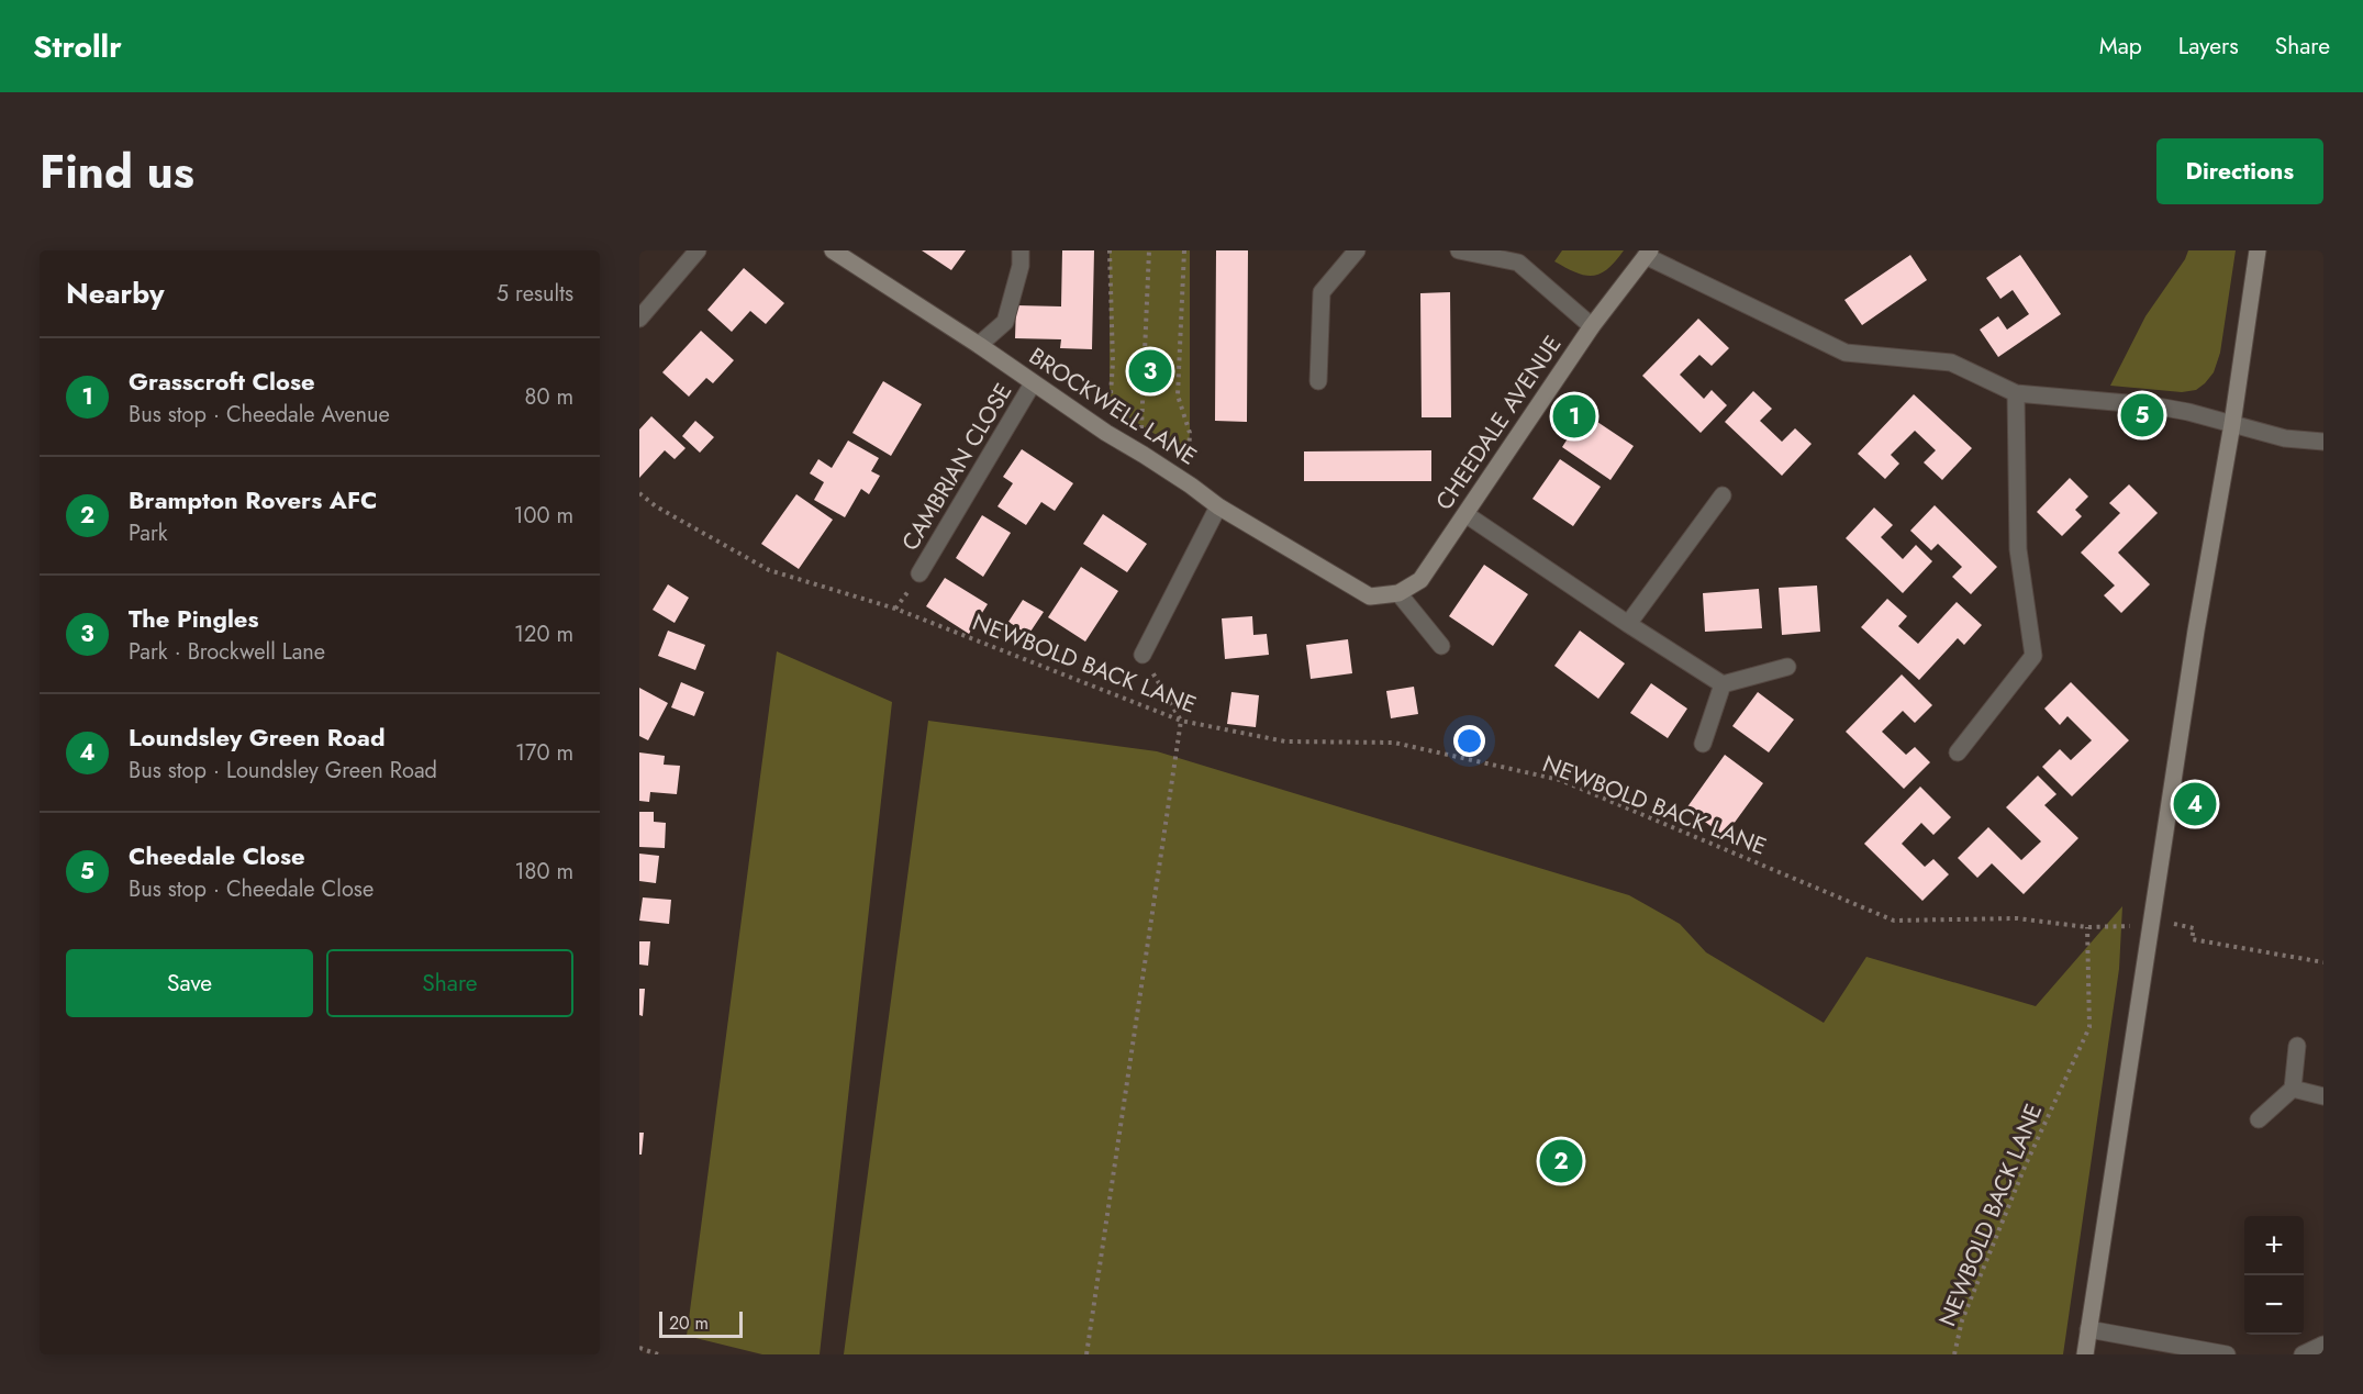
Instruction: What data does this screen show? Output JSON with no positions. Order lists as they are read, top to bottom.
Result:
{
  "streets": {
    "main road": ["BROCKWELL LANE", "CHEEDALE AVENUE"],
    "street": ["CAMBRIAN CLOSE"],
    "path": ["NEWBOLD BACK LANE"]
  },
  "crossings": [
    ["BROCKWELL LANE", "CHEEDALE AVENUE"],
    ["BROCKWELL LANE", "CAMBRIAN CLOSE"]
  ],
  "scale_bar": "20 m",
  "page": {
    "header": "Strollr",
    "nav": ["Map", "Layers", "Share"],
    "title": "Find us",
    "buttons": [
      "Directions",
      ["Save", "Share"]
    ],
    "heading": ["Nearby", "5 results"],
    "list": [
      {
        "mark": "1",
        "name": "Grasscroft Close",
        "note": "Bus stop · Cheedale Avenue",
        "value": "80 m"
      },
      {
        "mark": "2",
        "name": "Brampton Rovers AFC",
        "note": "Park",
        "value": "100 m"
      },
      {
        "mark": "3",
        "name": "The Pingles",
        "note": "Park · Brockwell Lane",
        "value": "120 m"
      },
      {
        "mark": "4",
        "name": "Loundsley Green Road",
        "note": "Bus stop · Loundsley Green Road",
        "value": "170 m"
      },
      {
        "mark": "5",
        "name": "Cheedale Close",
        "note": "Bus stop · Cheedale Close",
        "value": "180 m"
      }
    ],
    "pins": [
      "3",
      "5",
      "1",
      "4",
      "2"
    ],
    "map_buttons": ["+", "−"],
    "scale": "20 m"
  }
}
